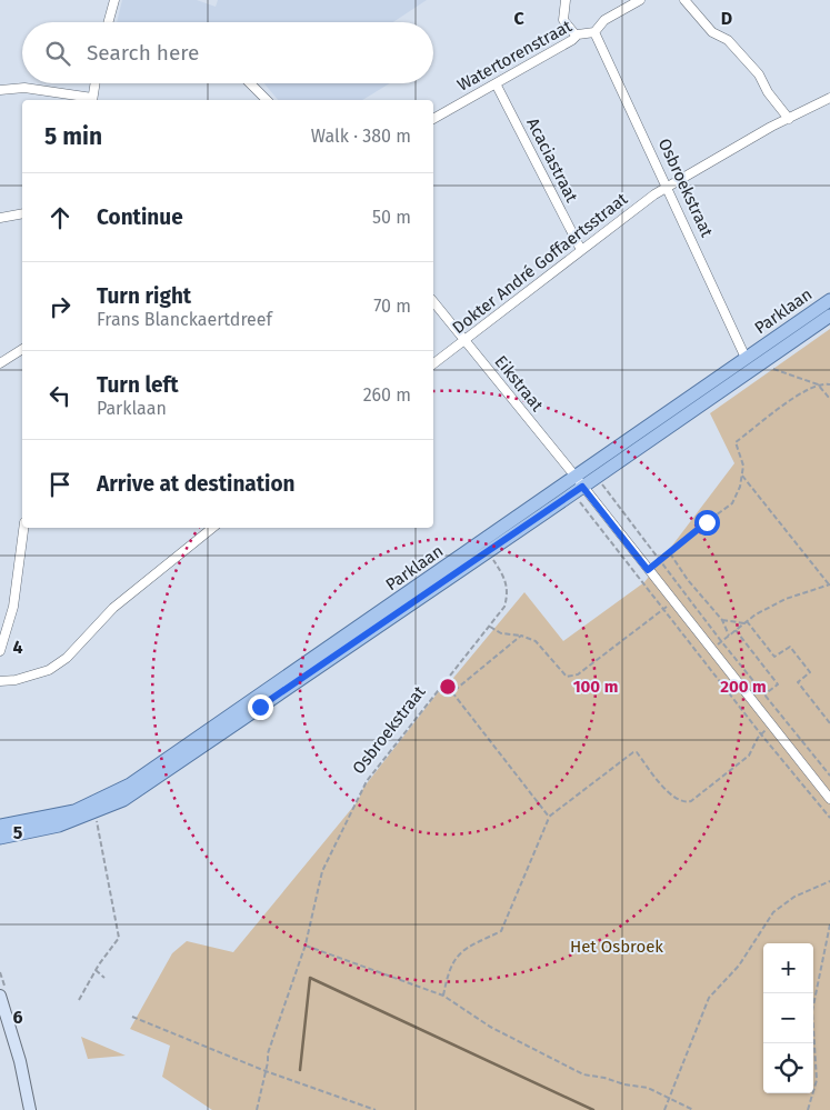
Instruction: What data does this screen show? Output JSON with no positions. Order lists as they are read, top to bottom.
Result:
{
  "streets": {
    "main road": ["Parklaan"],
    "street": [
      "Watertorenstraat",
      "Acaciastraat",
      "Osbroekstraat",
      "Dokter André Goffaertsstraat",
      "Eikstraat"
    ]
  },
  "crossings": [
    ["Watertorenstraat", "Acaciastraat"],
    ["Watertorenstraat", "Osbroekstraat"],
    ["Acaciastraat", "Dokter André Goffaertsstraat"],
    ["Osbroekstraat", "Dokter André Goffaertsstraat"],
    ["Osbroekstraat", "Parklaan"],
    ["Dokter André Goffaertsstraat", "Eikstraat"],
    ["Parklaan", "Eikstraat"]
  ],
  "parks": ["Het Osbroek"],
  "page": {
    "search": "Search here",
    "heading": ["5 min", "Walk · 380 m"],
    "list": [
      ["Continue", "50 m"],
      ["Turn right", "Frans Blanckaertdreef", "70 m"],
      ["Turn left", "Parklaan", "260 m"],
      "Arrive at destination"
    ],
    "map_buttons": ["+", "−"]
  },
  "grid": {
    "columns": ["C", "D"],
    "rows": ["4", "5", "6"]
  },
  "rings": ["100 m", "200 m"]
}
